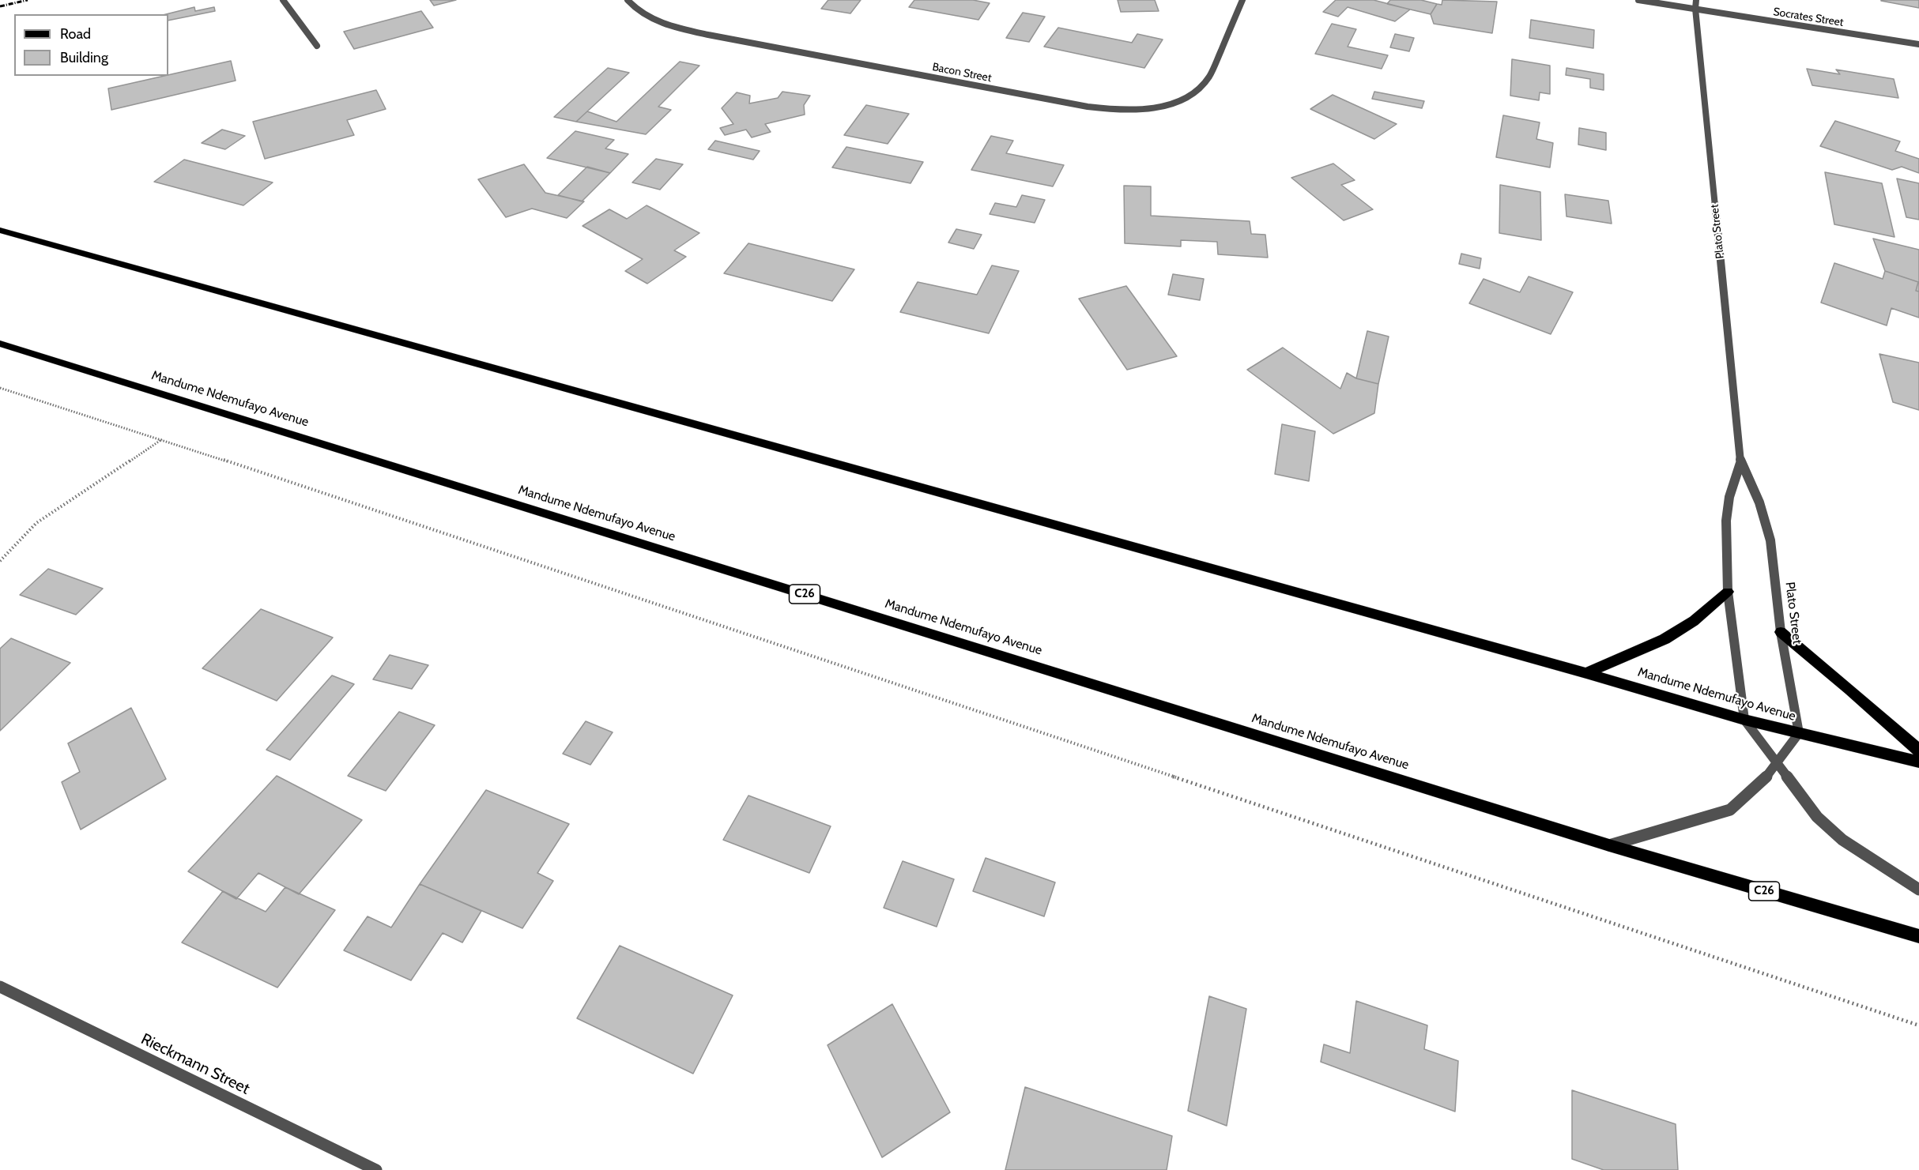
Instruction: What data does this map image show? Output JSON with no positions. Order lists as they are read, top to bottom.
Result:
{
  "streets": {
    "main road": ["Mandume Ndemufayo Avenue", "C26"],
    "street": [
      "Socrates Street",
      "Bacon Street",
      "Plato Street",
      "Rieckmann Street"
    ]
  },
  "crossings": [
    ["Socrates Street", "Plato Street"],
    ["Plato Street", "Mandume Ndemufayo Avenue"]
  ],
  "legend": ["Road", "Building"]
}
